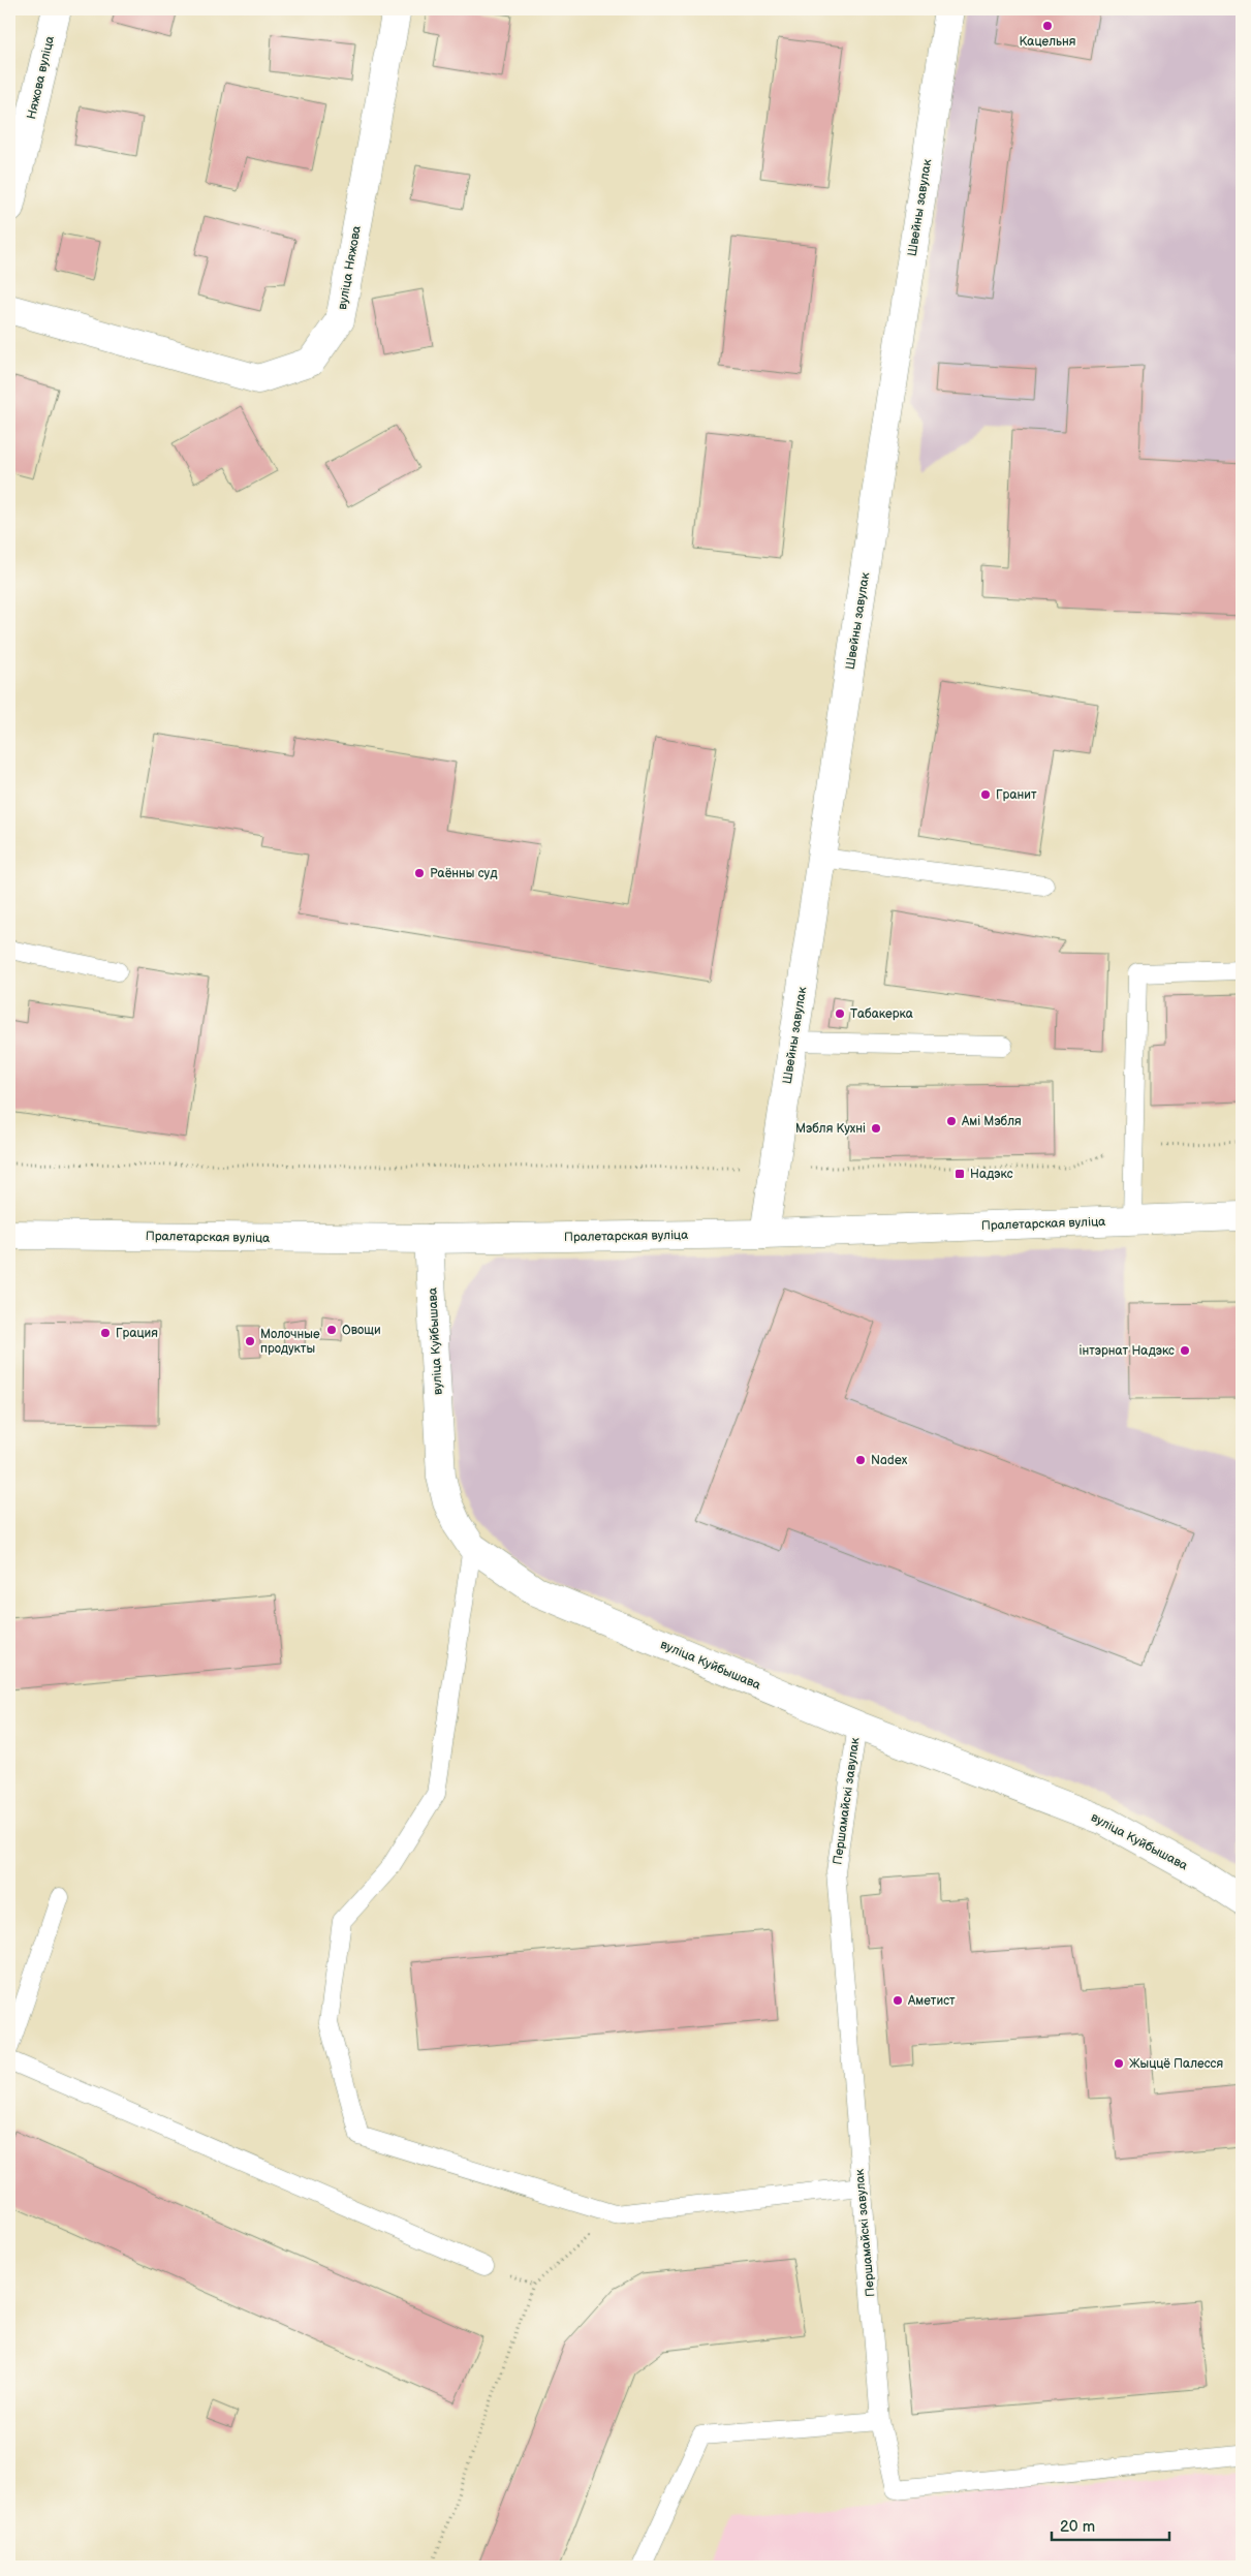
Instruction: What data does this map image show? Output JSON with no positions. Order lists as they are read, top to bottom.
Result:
{
  "streets": {
    "street": [
      "Няжова вуліца",
      "Швейны завулак",
      "вуліца Няжова",
      "Пралетарская вуліца",
      "вуліца Куйбышава"
    ],
    "lane": ["Першамайскі завулак"]
  },
  "crossings": [
    ["Швейны завулак", "Пралетарская вуліца"],
    ["Пралетарская вуліца", "вуліца Куйбышава"],
    ["вуліца Куйбышава", "Першамайскі завулак"]
  ],
  "places": {
    "other": [
      "Кацельня",
      "Гранит",
      "Раённы суд",
      "Табакерка",
      "Амі Мэбля",
      "Мэбля Кухні",
      "Овощи",
      "Грация",
      "Молочные продукты",
      "інтэрнат Надэкс",
      "Nadex",
      "Аметист",
      "Жыццё Палесся"
    ],
    "transit": ["Надэкс"]
  },
  "scale_bar": "20 m"
}
